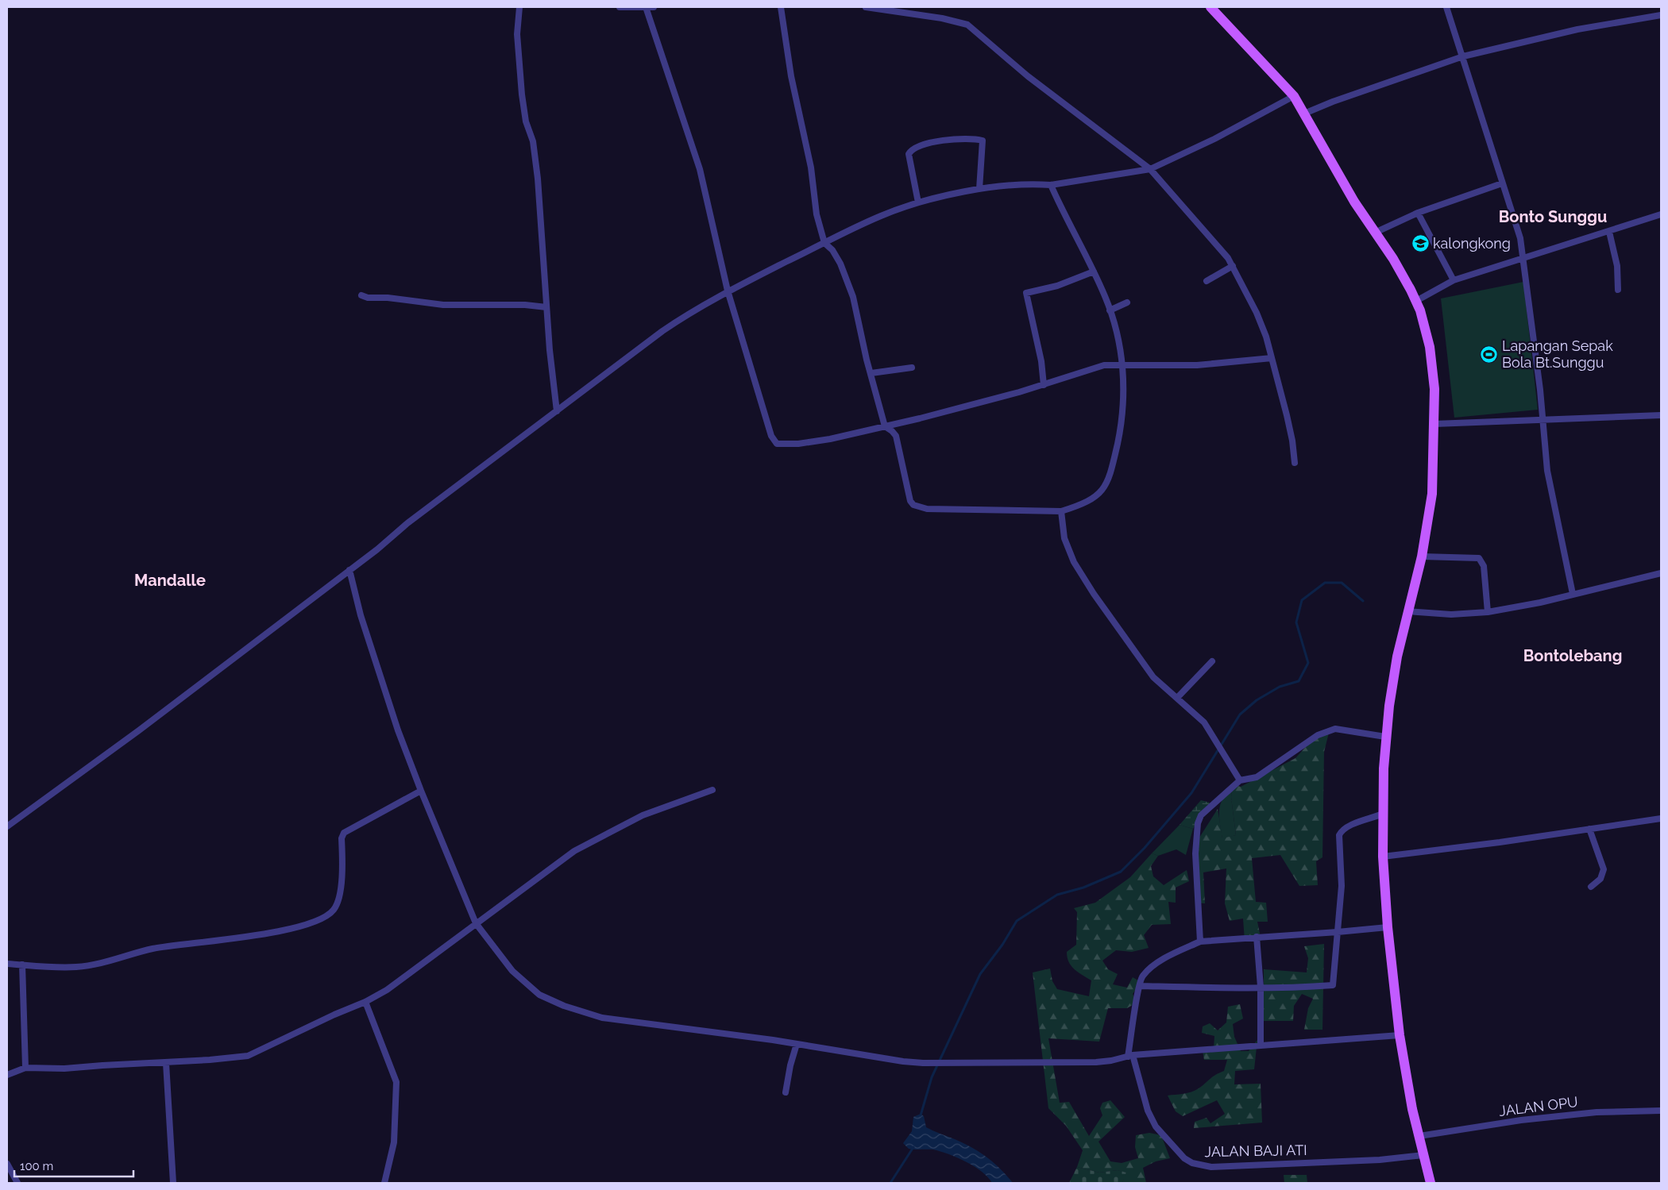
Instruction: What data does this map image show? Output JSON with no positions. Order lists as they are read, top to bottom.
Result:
{
  "streets": {
    "street": ["JALAN OPU", "JALAN BAJI ATI"]
  },
  "districts": ["Bonto Sunggu", "Mandalle", "Bontolebang"],
  "places": {
    "school or university": ["kalongkong"],
    "sports": ["Lapangan Sepak Bola Bt.Sunggu"]
  },
  "scale_bar": "100 m"
}
